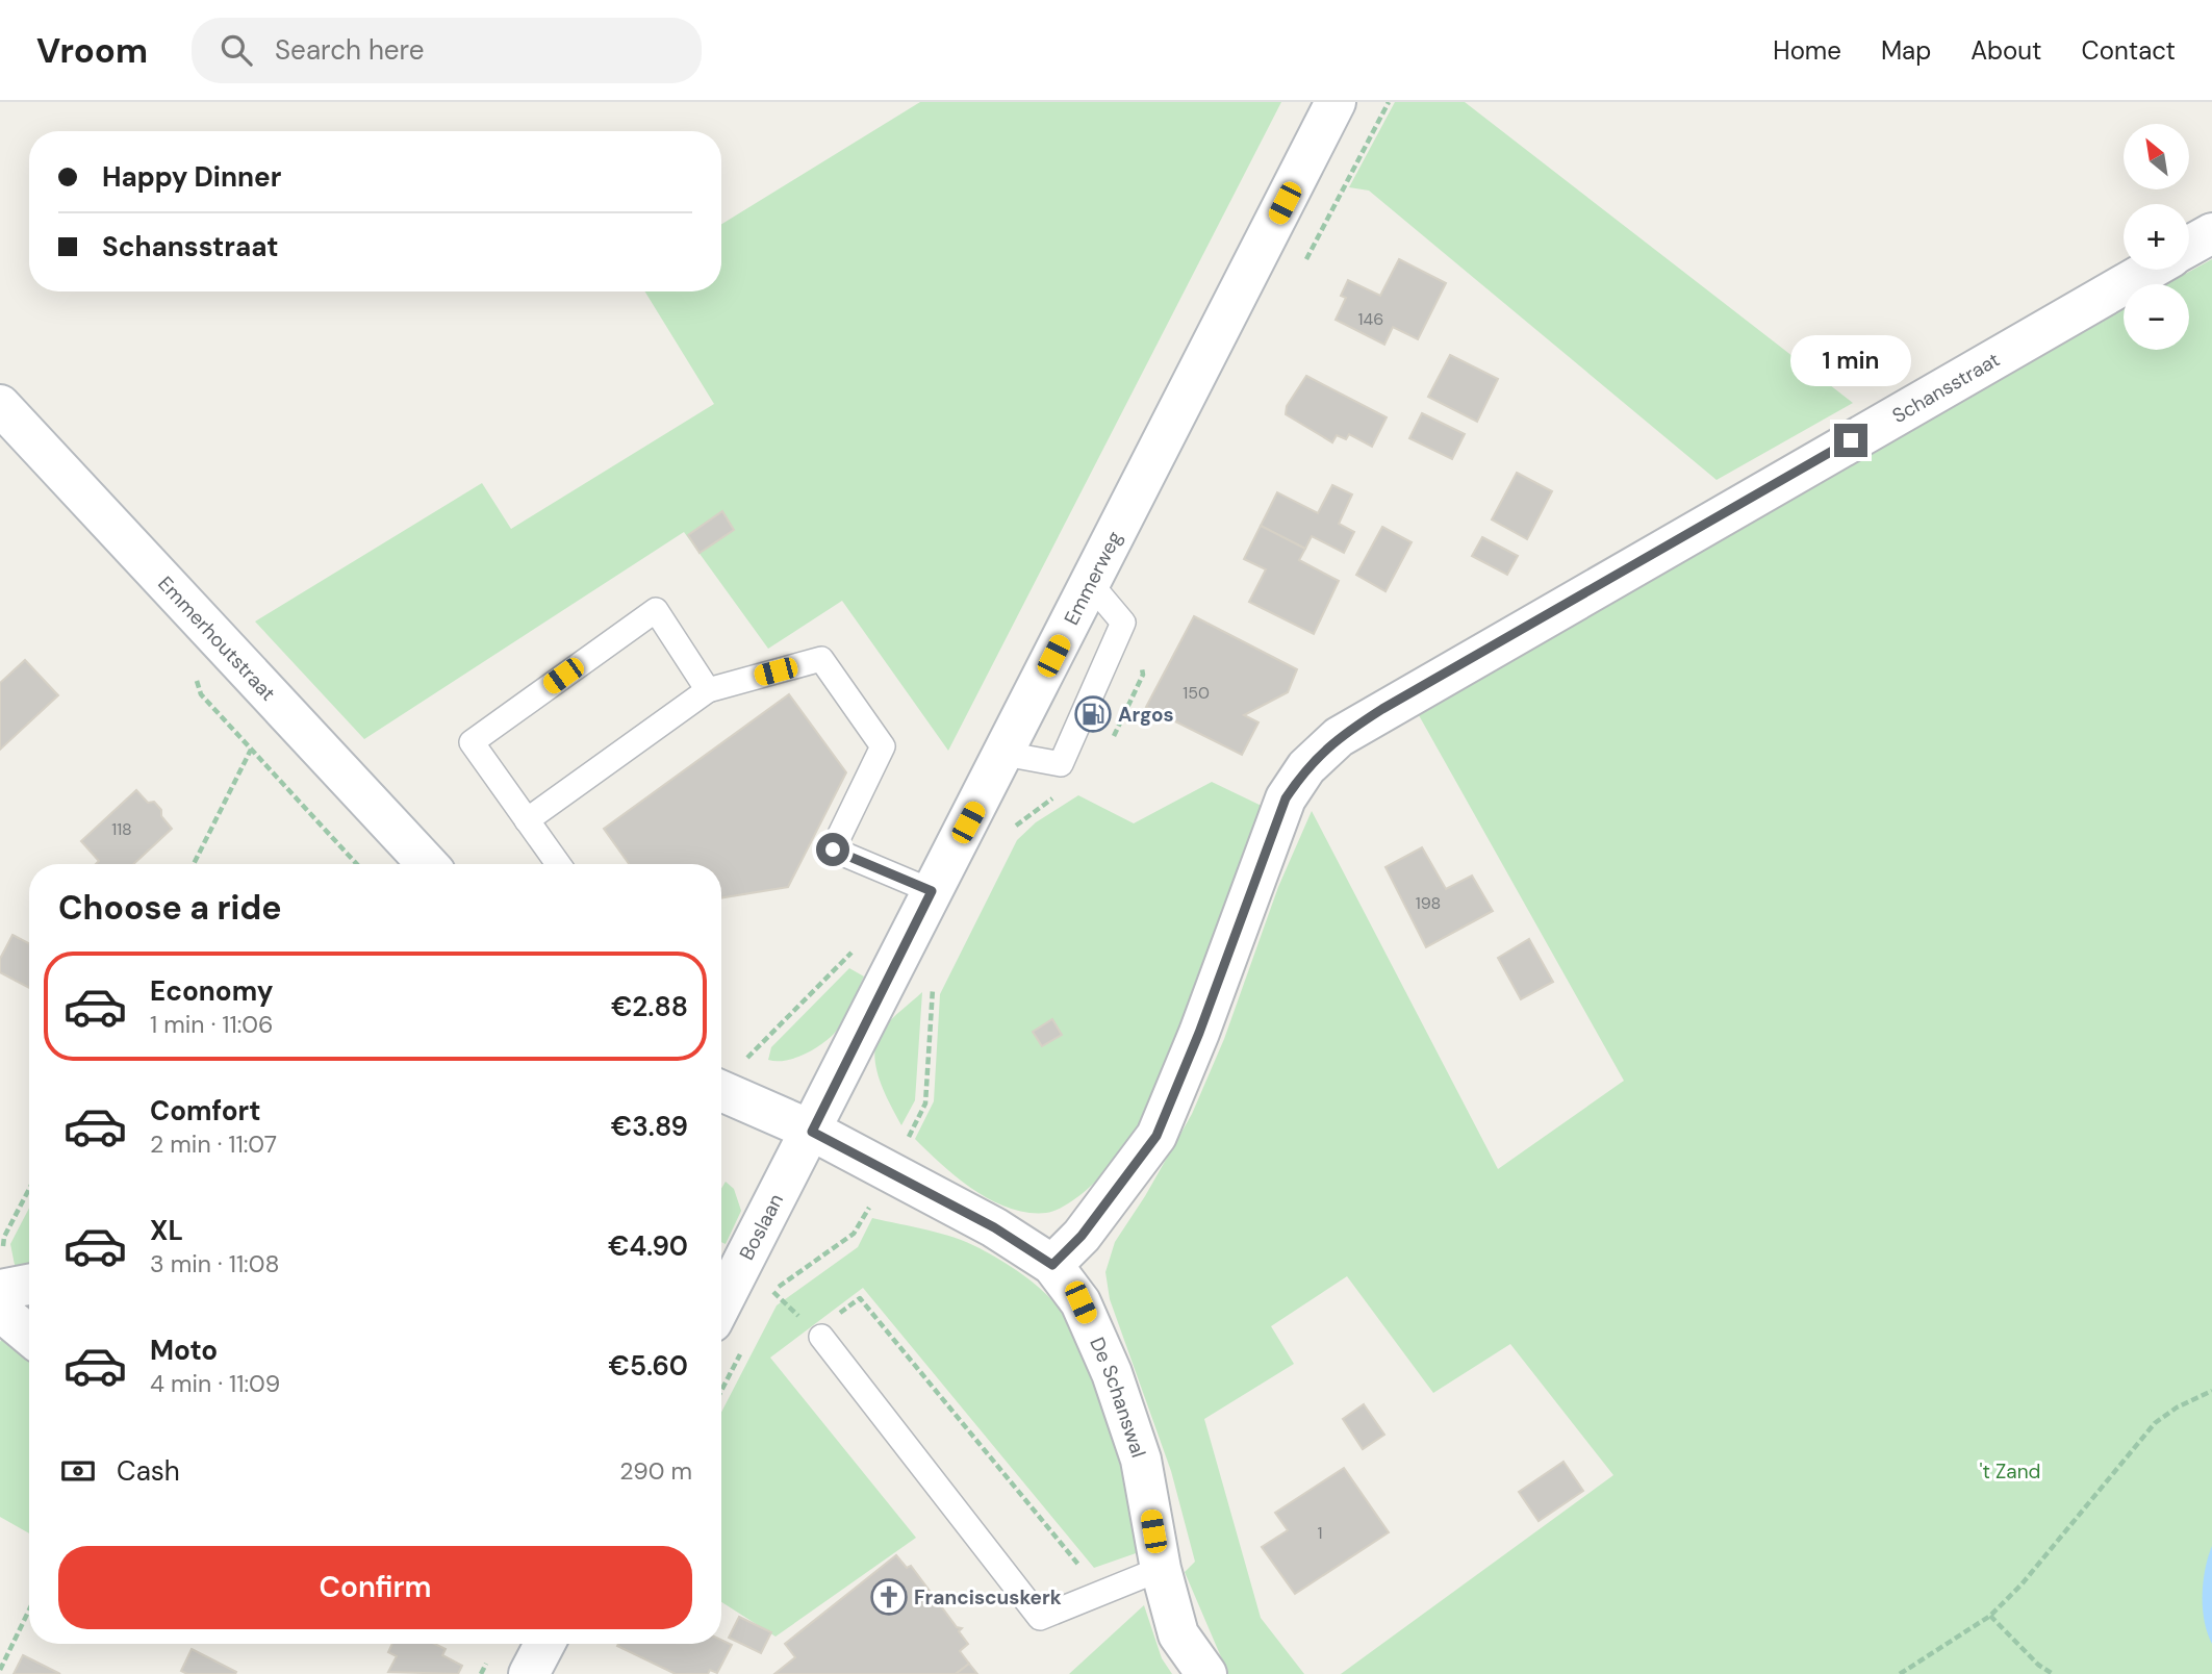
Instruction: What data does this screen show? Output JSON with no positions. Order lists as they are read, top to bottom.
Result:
{
  "streets": {
    "street": [
      "Schansstraat",
      "Emmerweg",
      "Emmerhoutstraat",
      "Boslaan",
      "De Schanswal"
    ]
  },
  "crossings": [
    ["Schansstraat", "De Schanswal"],
    ["Emmerweg", "Boslaan"],
    ["Emmerweg", "De Schanswal"],
    ["Boslaan", "De Schanswal"]
  ],
  "parks": ["'t Zand"],
  "places": {
    "fuel station": ["Argos"],
    "church": ["Franciscuskerk"]
  },
  "house_numbers": [
    "146",
    "150",
    "118",
    "198",
    "1"
  ],
  "north": "top left",
  "page": {
    "header": "Vroom",
    "search": "Search here",
    "nav": [
      "Home",
      "Map",
      "About",
      "Contact"
    ],
    "map_buttons": ["+", "−"],
    "banner": ["Happy Dinner", "Schansstraat"],
    "bubble": "1 min",
    "heading": "Choose a ride",
    "list": [
      {
        "name": "Economy",
        "note": "1 min · 11:06",
        "value": "€2.88"
      },
      {
        "name": "Comfort",
        "note": "2 min · 11:07",
        "value": "€3.89"
      },
      {
        "name": "XL",
        "note": "3 min · 11:08",
        "value": "€4.90"
      },
      {
        "name": "Moto",
        "note": "4 min · 11:09",
        "value": "€5.60"
      }
    ],
    "pay": ["Cash", "290 m"],
    "buttons": "Confirm"
  }
}
